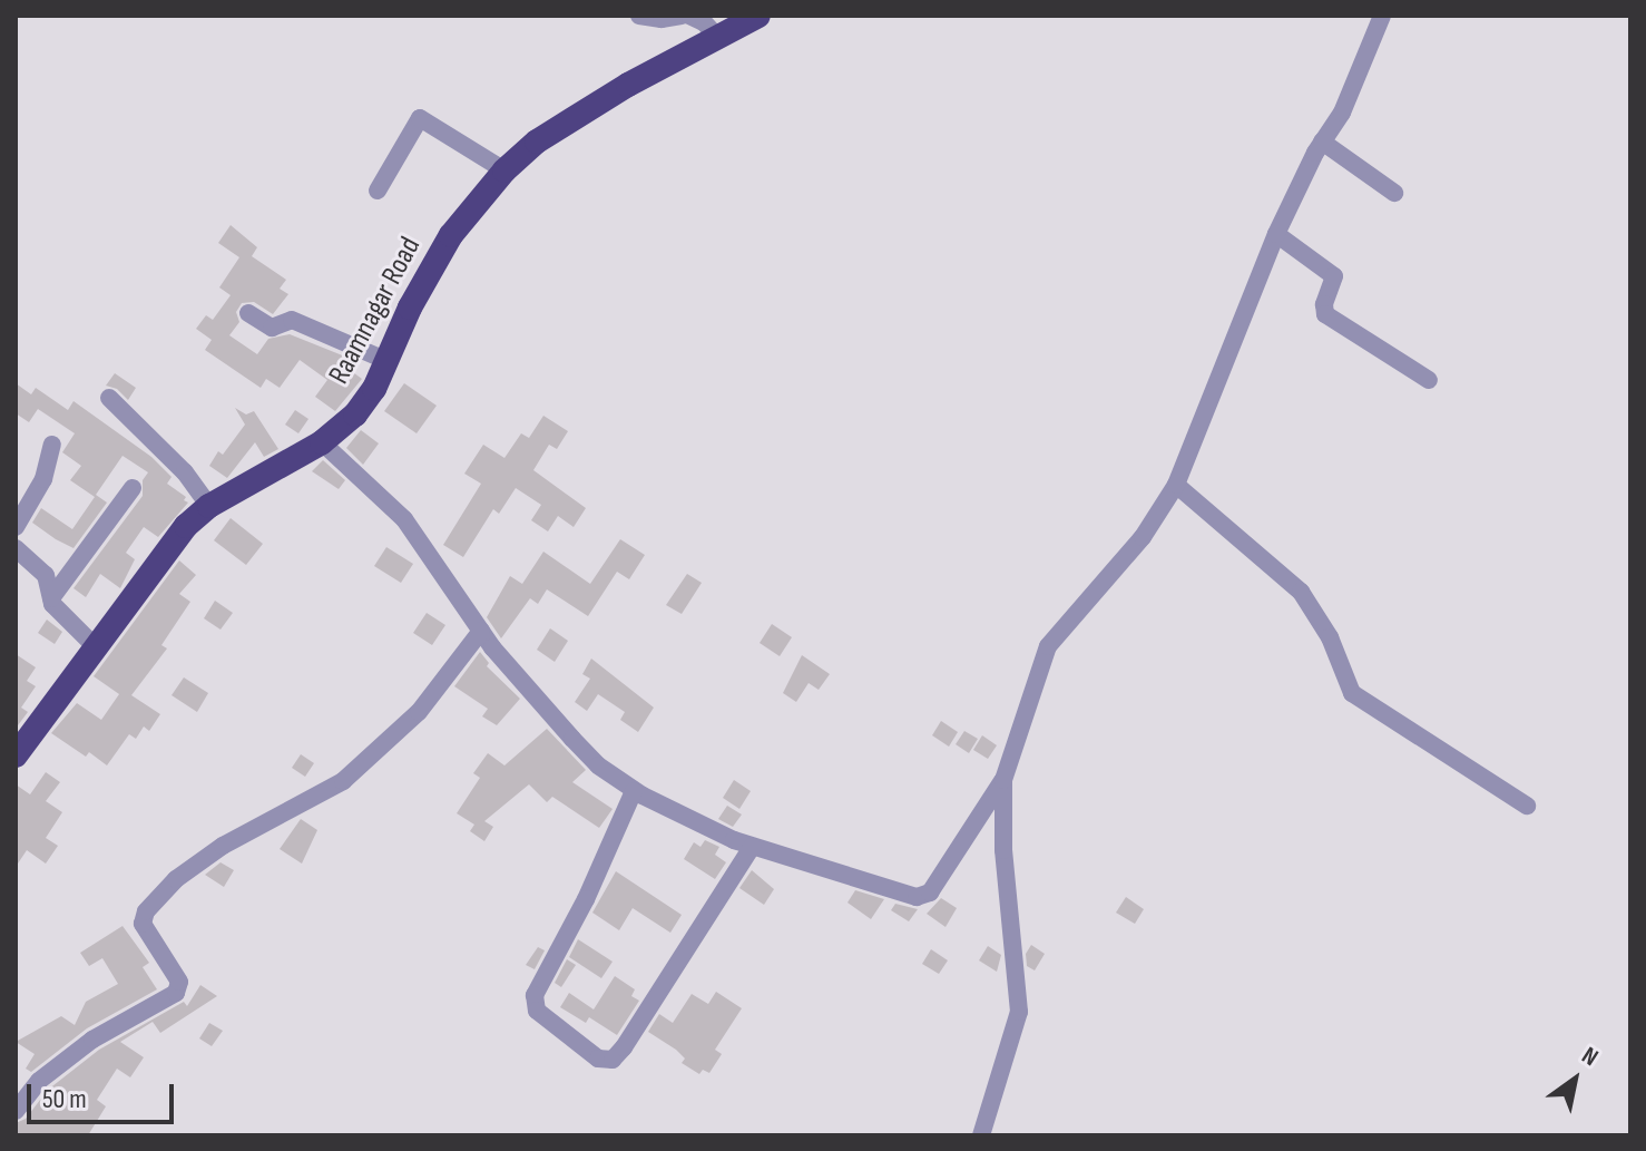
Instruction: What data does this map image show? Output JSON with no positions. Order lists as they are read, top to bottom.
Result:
{
  "streets": {
    "highway": ["Raamnagar Road"]
  },
  "scale_bar": "50 m",
  "north": "top right"
}
